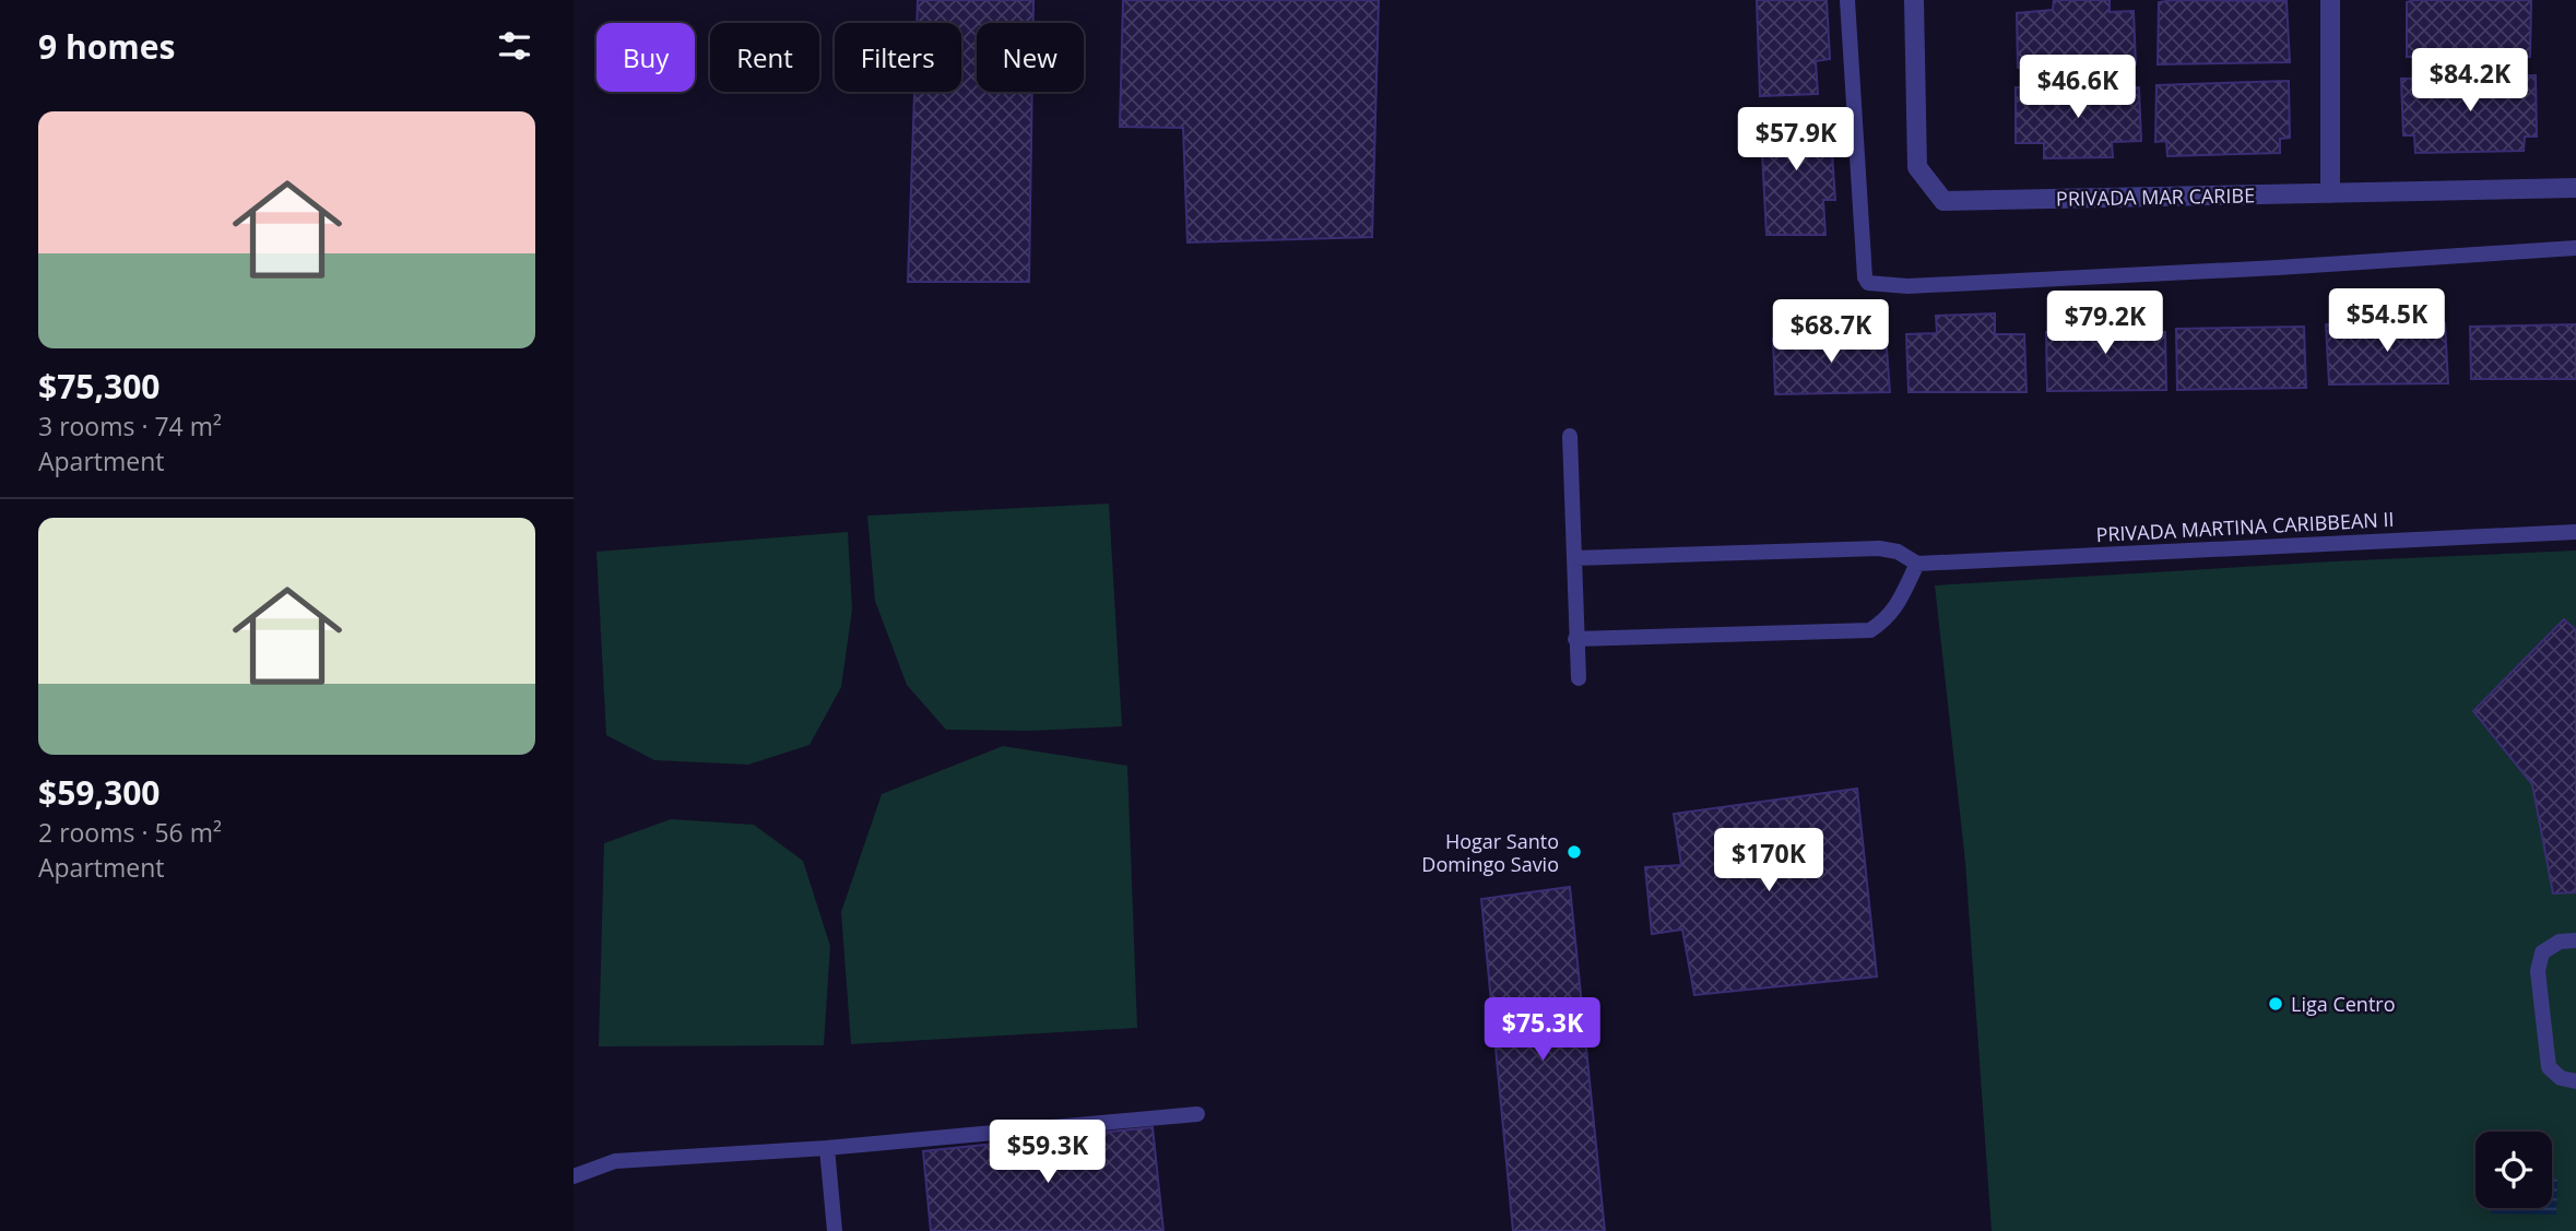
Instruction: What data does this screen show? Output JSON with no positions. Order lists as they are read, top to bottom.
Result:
{
  "streets": {
    "street": ["PRIVADA MAR CARIBE"],
    "lane": ["PRIVADA MARTINA CARIBBEAN II"]
  },
  "places": ["Hogar Santo Domingo Savio", "Liga Centro"],
  "page": {
    "heading": "9 homes",
    "chip": [
      "Buy",
      "Rent",
      "Filters",
      "New"
    ],
    "price": [
      "$84.2K",
      "$46.6K",
      "$57.9K",
      "$54.5K",
      "$79.2K",
      "$68.7K",
      "$170K",
      "$75.3K",
      "$59.3K"
    ],
    "list": [
      {
        "name": "$75,300",
        "note": "3 rooms · 74 m² · Apartment"
      },
      {
        "name": "$59,300",
        "note": "2 rooms · 56 m² · Apartment"
      }
    ]
  }
}
